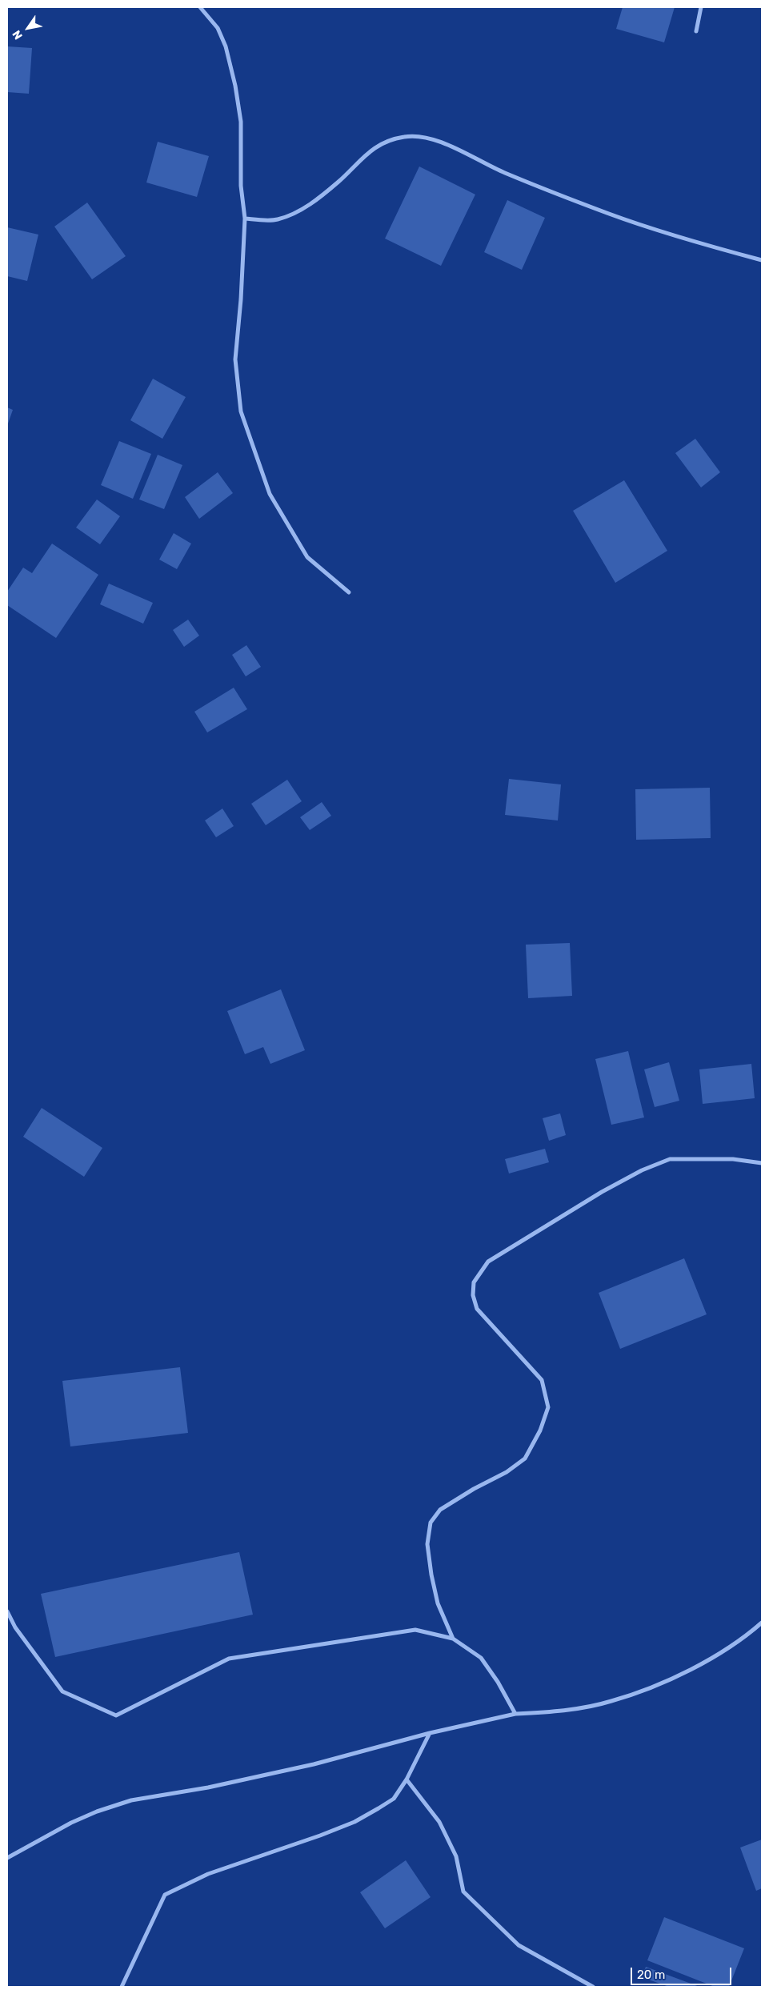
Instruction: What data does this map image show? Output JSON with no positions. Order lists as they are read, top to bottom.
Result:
{
  "scale_bar": "20 m",
  "north": "bottom left"
}
